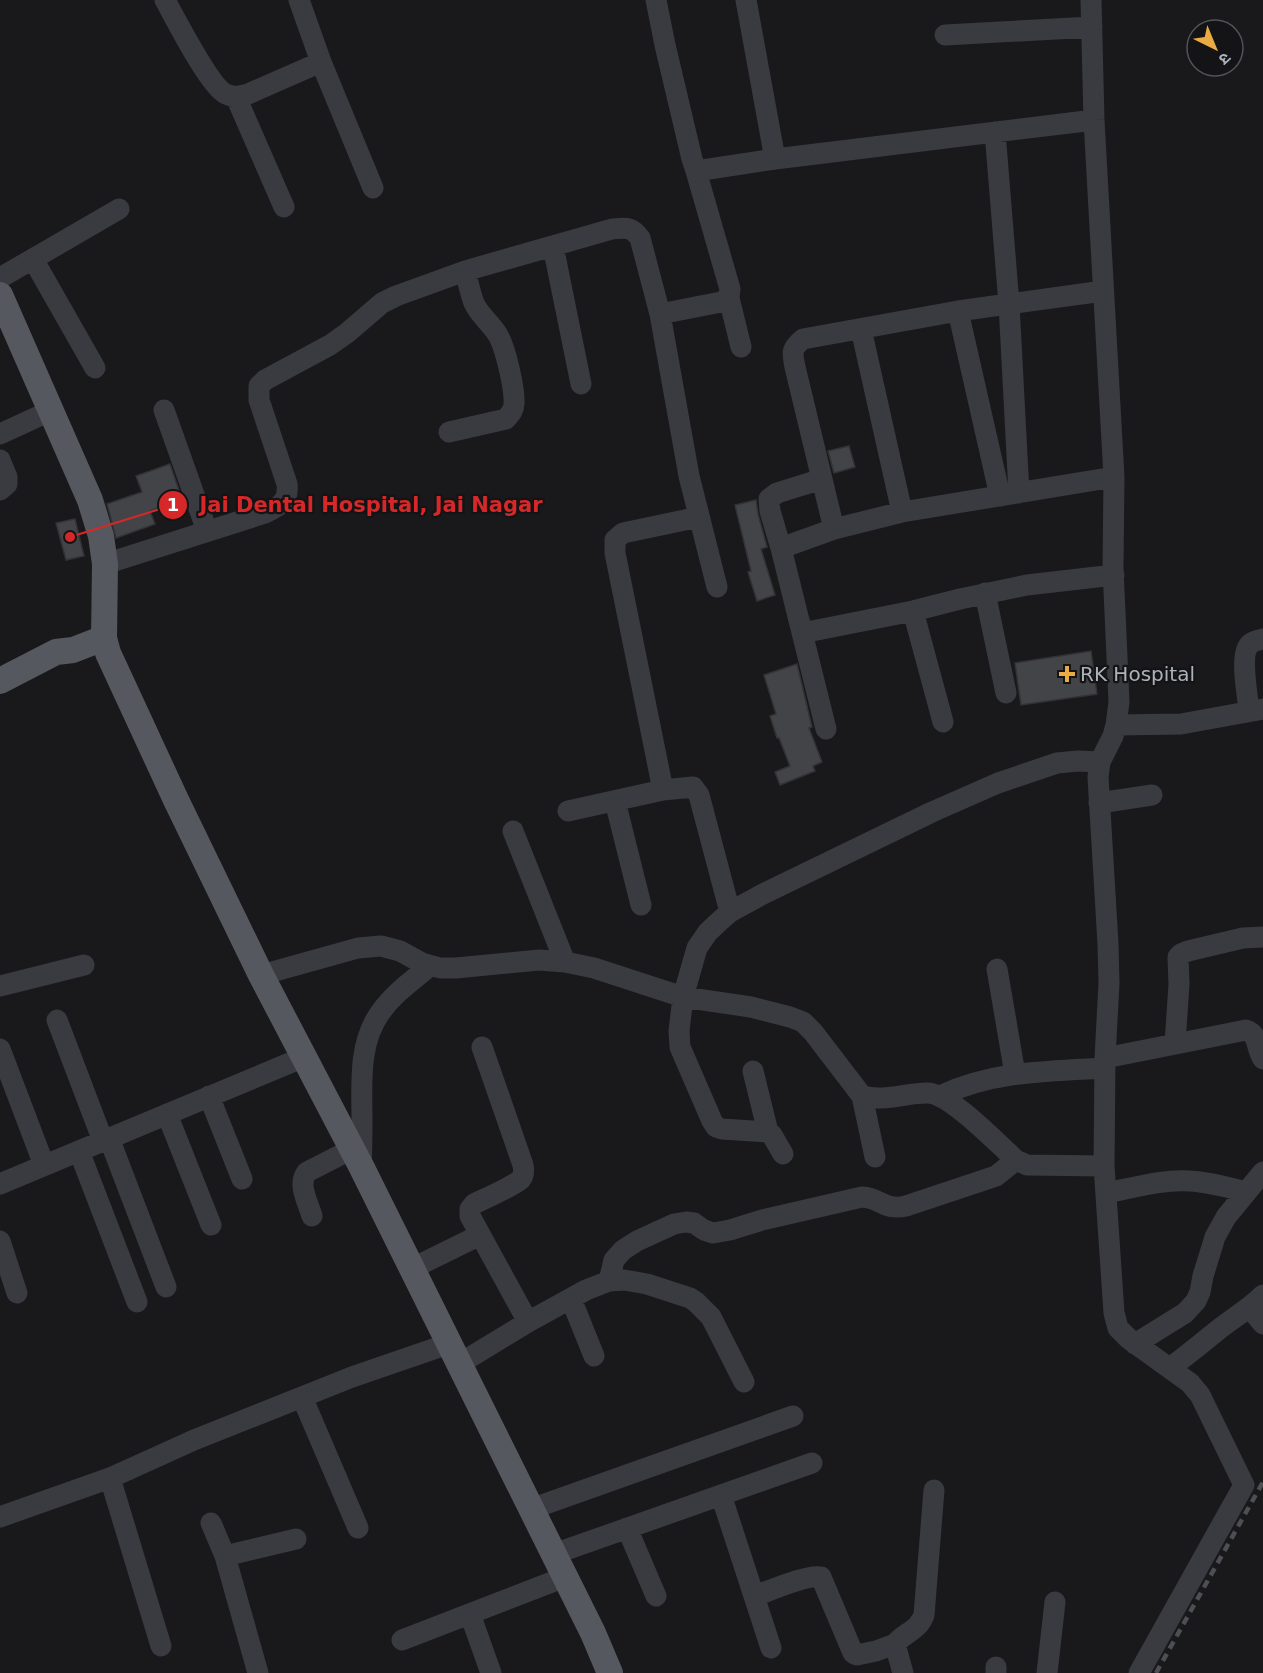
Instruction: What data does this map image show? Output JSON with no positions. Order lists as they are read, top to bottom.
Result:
{
  "places": {
    "other": ["Jai Dental Hospital, Jai Nagar"],
    "health": ["RK Hospital"]
  },
  "north": "bottom right"
}
